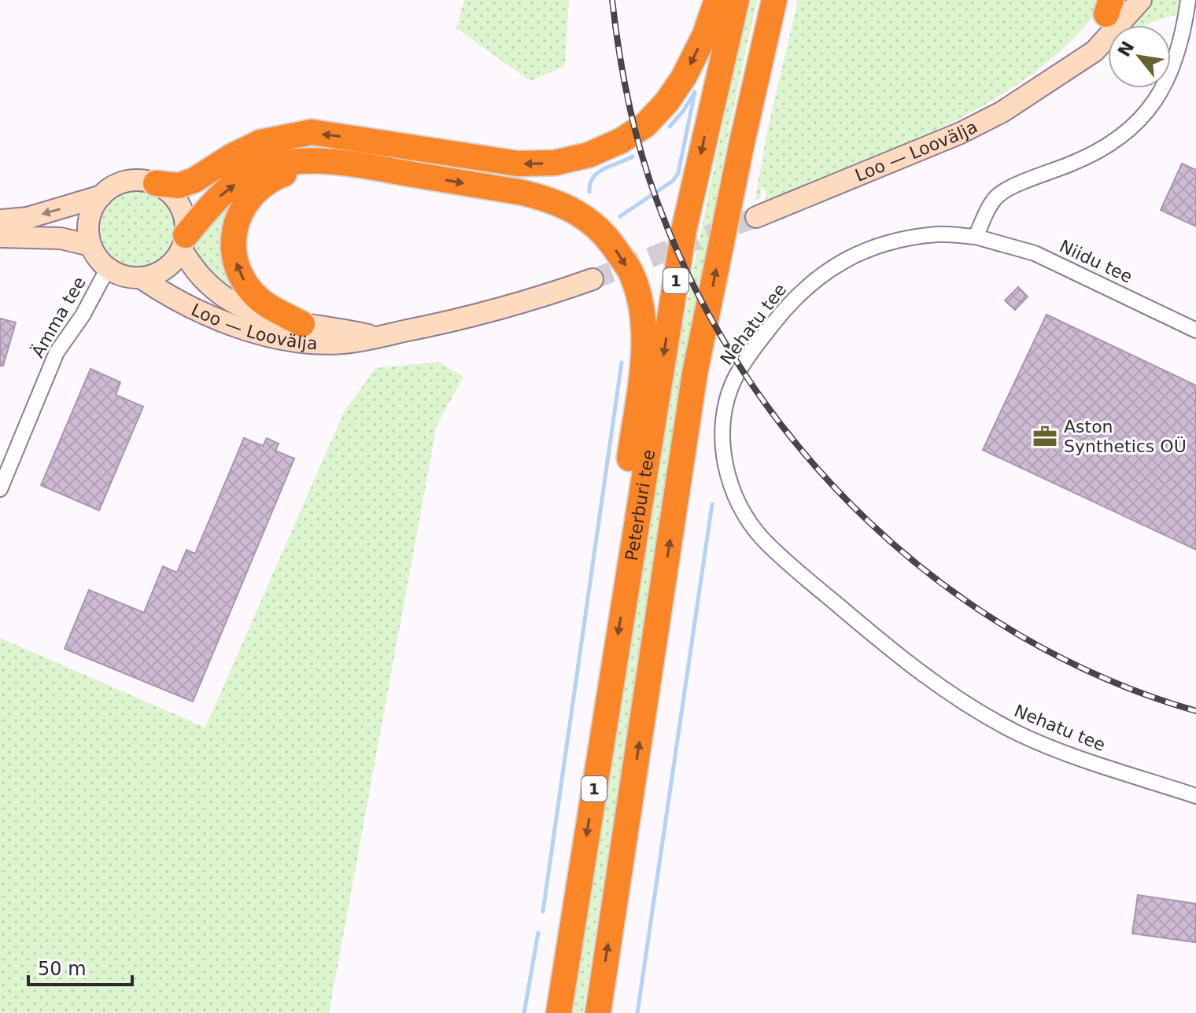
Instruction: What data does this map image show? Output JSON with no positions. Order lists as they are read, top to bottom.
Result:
{
  "streets": {
    "highway": ["1", "Peterburi tee"],
    "street": [
      "Loo — Loovälja",
      "Niidu tee",
      "Ämma tee",
      "Nehatu tee"
    ]
  },
  "crossings": [
    ["Loo — Loovälja", "Ämma tee"],
    ["Niidu tee", "Nehatu tee"]
  ],
  "places": {
    "office": ["Aston Synthetics OÜ"]
  },
  "scale_bar": "50 m",
  "north": "top left"
}
